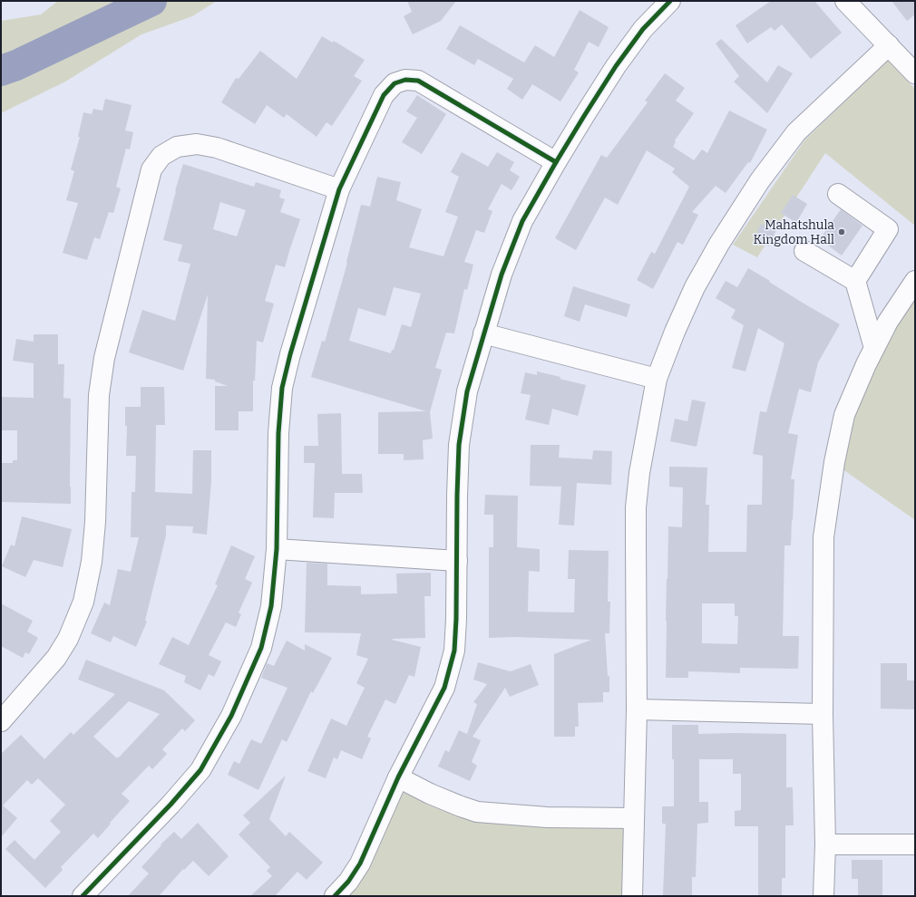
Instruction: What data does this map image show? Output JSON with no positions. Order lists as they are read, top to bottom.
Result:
{
  "places": ["Mahatshula Kingdom Hall"]
}
